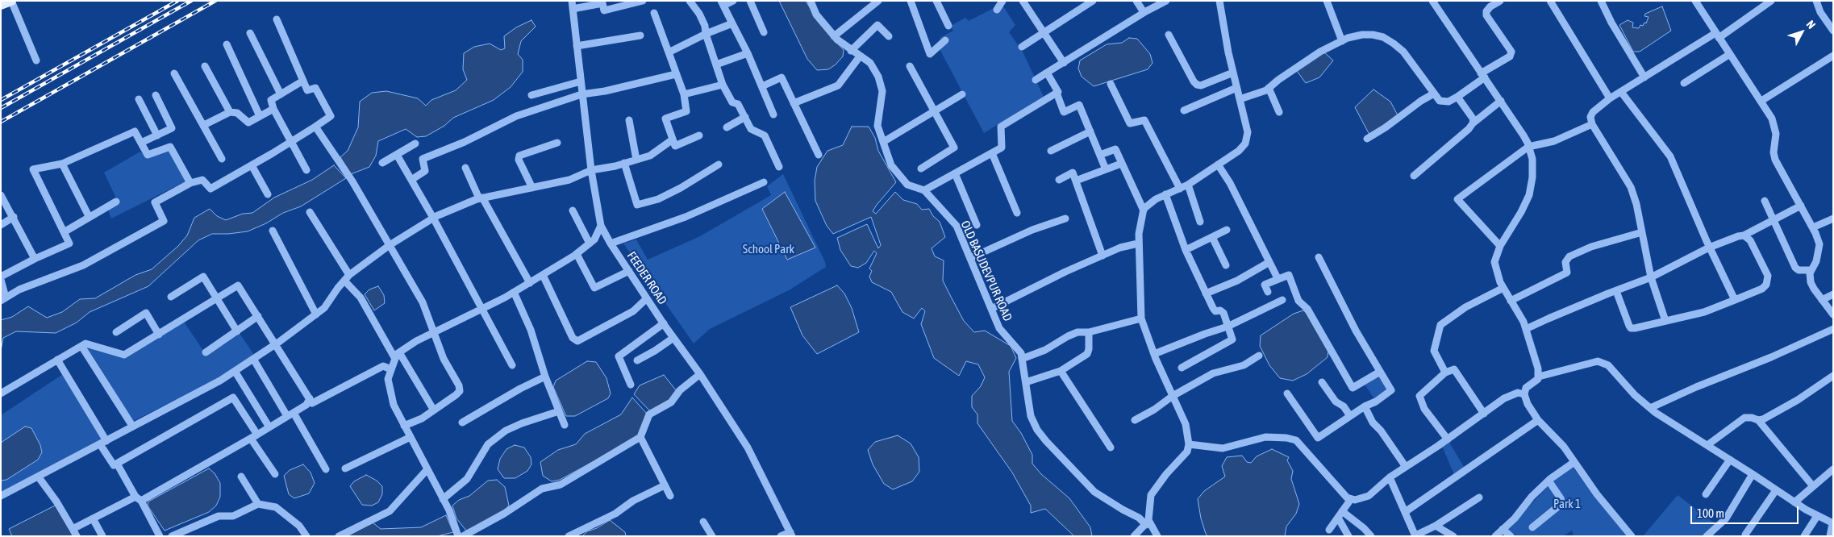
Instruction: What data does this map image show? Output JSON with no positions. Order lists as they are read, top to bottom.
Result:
{
  "streets": {
    "street": ["OLD BASUDEVPUR ROAD", "FEEDER ROAD"]
  },
  "parks": ["School Park", "Park 1"],
  "scale_bar": "100 m",
  "north": "top right"
}
